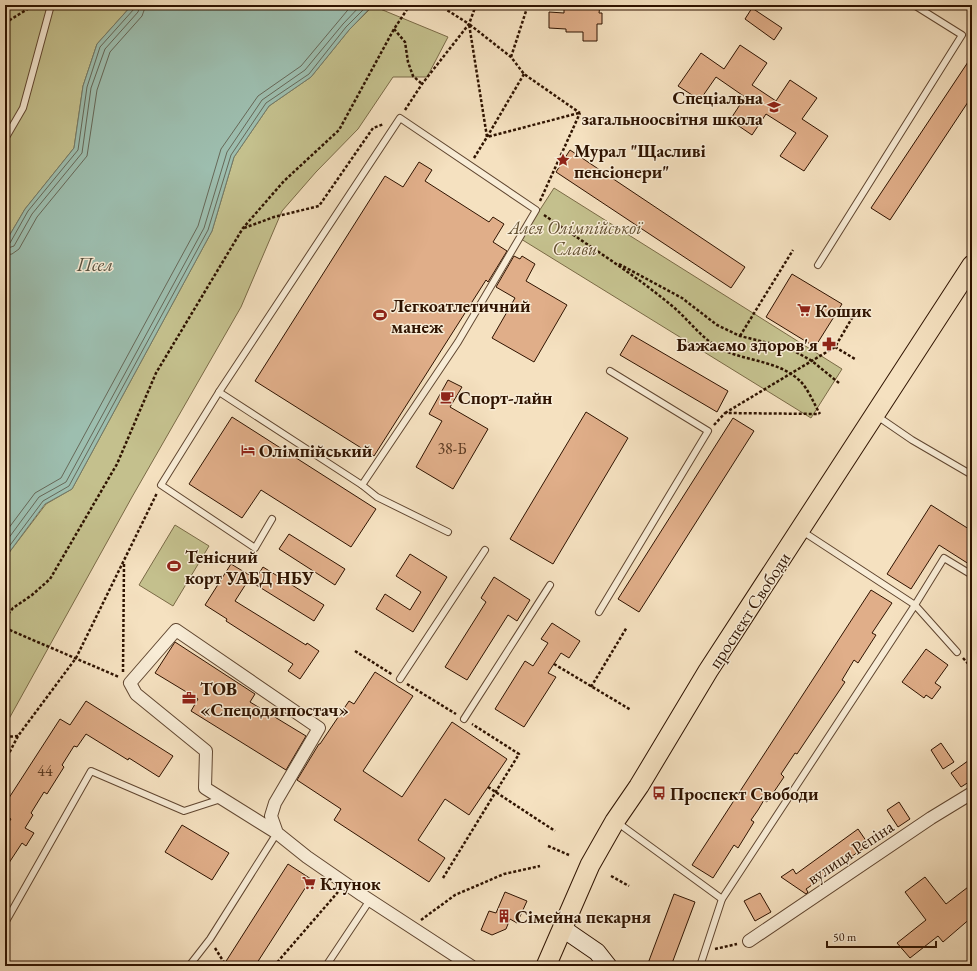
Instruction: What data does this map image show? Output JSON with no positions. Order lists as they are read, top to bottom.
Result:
{
  "streets": {
    "main road": ["проспект Свободи"],
    "street": ["вулиця Рєпіна"]
  },
  "water": ["Псел"],
  "parks": ["Алея Олімпійської Слави"],
  "places": {
    "school or university": ["Спеціальна загальноосвітня школа"],
    "place": ["Мурал \"Щасливі пенсіонери\""],
    "supermarket": ["Кошик", "Клунок"],
    "sports": ["Легкоатлетичний манеж", "Тенісний корт УАБД НБУ"],
    "pharmacy": ["Бажаємо здоров'я"],
    "cafe": ["Спорт-лайн"],
    "hotel": ["Олімпійський"],
    "office": ["ТОВ «Спецодягпостач»"],
    "bus stop": ["Проспект Свободи"],
    "building": ["Сімейна пекарня"]
  },
  "house_numbers": ["38-Б", "44"],
  "scale_bar": "50 m"
}
